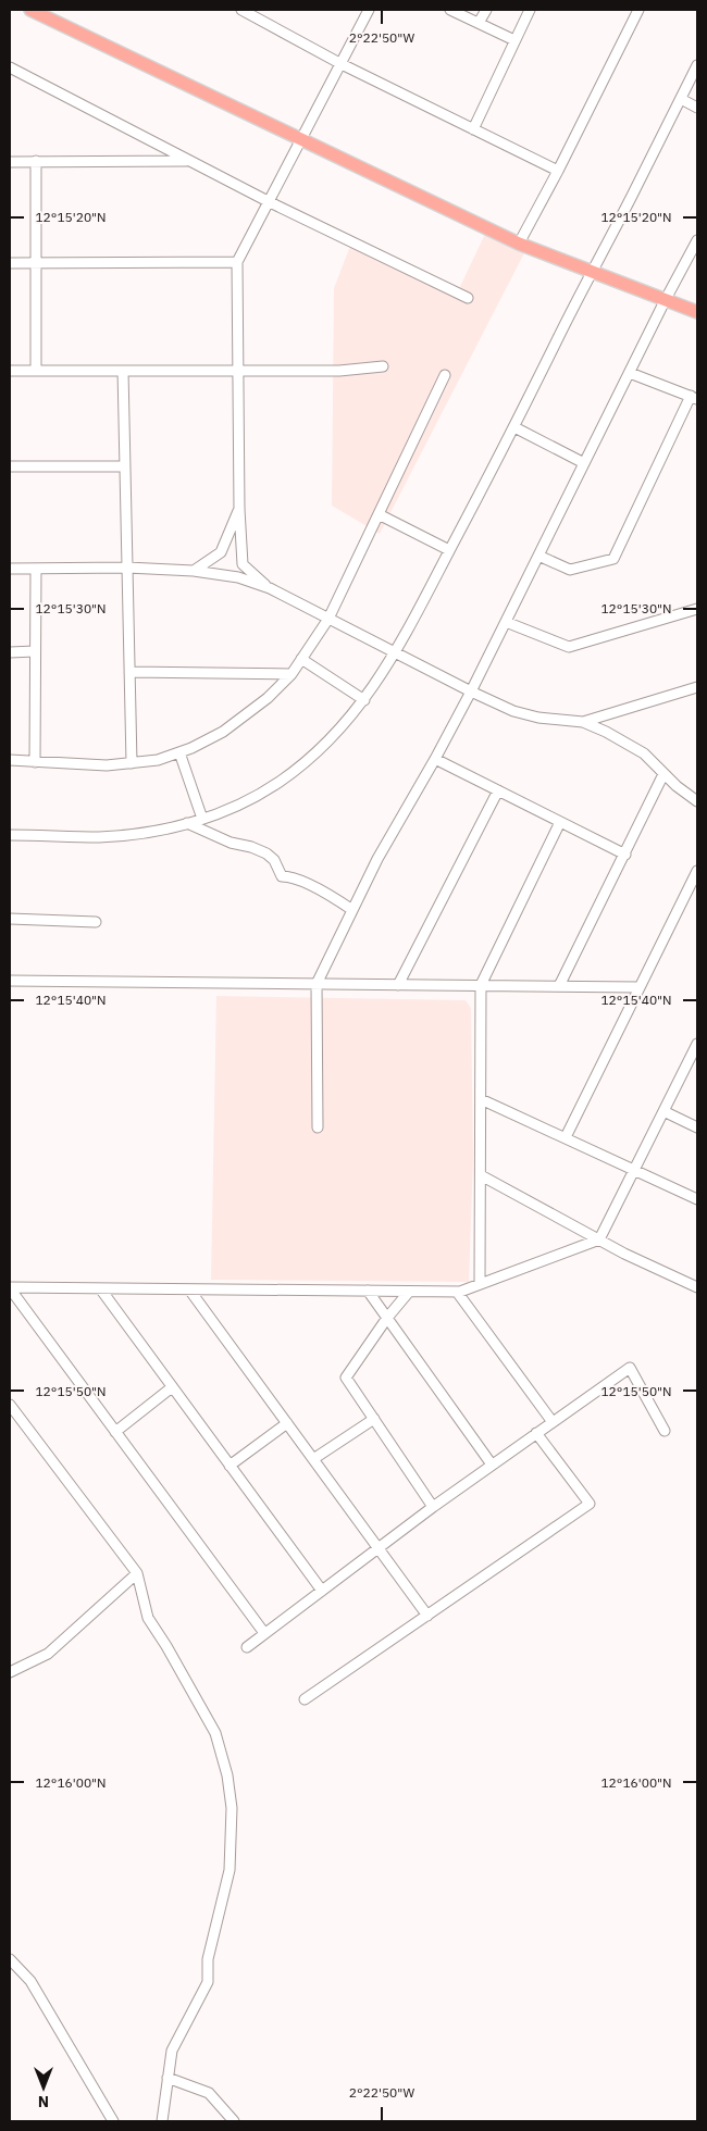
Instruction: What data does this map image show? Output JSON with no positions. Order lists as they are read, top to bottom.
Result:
{
  "north": "bottom",
  "coordinates": [
    "2°22'50\"W",
    "12°15'20\"N",
    "12°15'30\"N",
    "12°15'40\"N",
    "12°15'50\"N",
    "12°16'00\"N"
  ]
}
